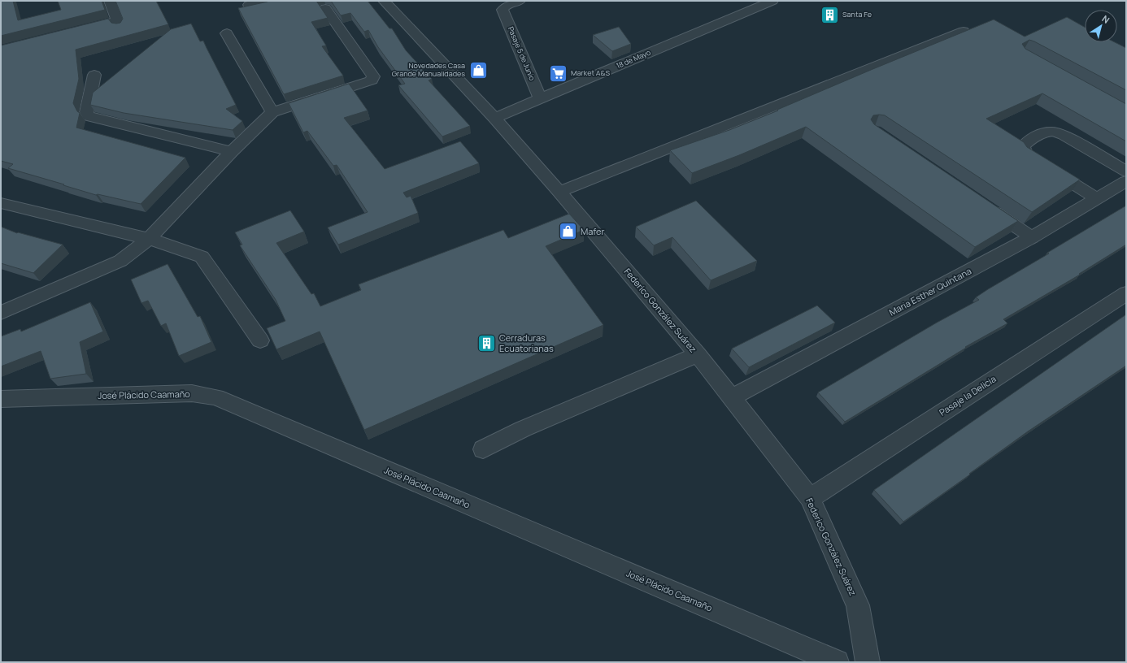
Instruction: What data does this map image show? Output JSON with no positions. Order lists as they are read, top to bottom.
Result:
{
  "streets": {
    "street": [
      "Pasaje 5 de Junio",
      "18 de Mayo",
      "Maria Esther Quintana",
      "Federico González Suárez",
      "José Plácido Caamaño",
      "Pasaje la Delicia"
    ]
  },
  "crossings": [
    ["Pasaje 5 de Junio", "18 de Mayo"],
    ["18 de Mayo", "Federico González Suárez"],
    ["Maria Esther Quintana", "Federico González Suárez"],
    ["Federico González Suárez", "Pasaje la Delicia"]
  ],
  "places": {
    "building": ["Santa Fe", "Cerraduras Ecuatorianas"],
    "shop": ["Novedades Casa Grande Manualidades", "Mafer"],
    "supermarket": ["Market A&S"]
  },
  "north": "top right"
}
